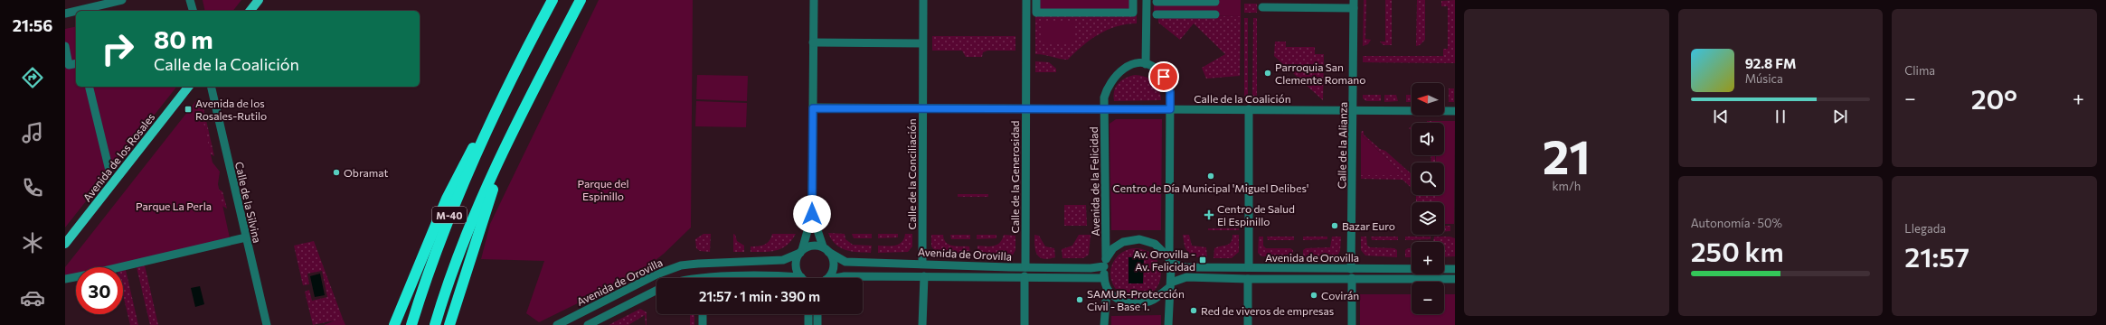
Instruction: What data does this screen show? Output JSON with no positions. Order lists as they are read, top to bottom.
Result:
{
  "streets": {
    "highway": ["M-40"],
    "main road": ["Avenida de los Rosales"],
    "street": [
      "Calle de la Coalición",
      "Calle de la Alianza",
      "Calle de la Conciliación",
      "Calle de la Generosidad",
      "Avenida de la Felicidad",
      "Calle de la Silvina",
      "Avenida de Orovilla"
    ]
  },
  "crossings": [
    ["Calle de la Coalición", "Calle de la Alianza"],
    ["Calle de la Coalición", "Calle de la Conciliación"],
    ["Calle de la Coalición", "Calle de la Generosidad"],
    ["Calle de la Coalición", "Avenida de la Felicidad"],
    ["Calle de la Alianza", "Avenida de Orovilla"],
    ["Calle de la Conciliación", "Avenida de Orovilla"],
    ["Calle de la Generosidad", "Avenida de Orovilla"],
    ["Avenida de la Felicidad", "Avenida de Orovilla"]
  ],
  "parks": ["Parque del Espinillo", "Parque La Perla"],
  "places": {
    "other": [
      "Parroquia San Clemente Romano",
      "Obramat",
      "Centro de Día Municipal 'Miguel Delibes'",
      "Bazar Euro",
      "Covirán",
      "SAMUR-Protección Civil - Base 1.",
      "Red de viveros de empresas"
    ],
    "transit": ["Avenida de los Rosales-Rutilo", "Av. Orovilla - Av. Felicidad"],
    "health": ["Centro de Salud El Espinillo"]
  },
  "north": "left",
  "page": {
    "tabs": "21:56",
    "tile": [
      ["21", "km/h"],
      "Clima",
      ["Autonomía · 50%", "250 km"],
      ["Llegada", "21:57"]
    ],
    "turn": ["80 m", "Calle de la Coalición"],
    "song": ["92.8 FM", "Música"],
    "map_buttons": ["+", "−"],
    "heat": ["−", "20°", "+"],
    "limit": "30",
    "trip": "21:57 · 1 min · 390 m"
  }
}
